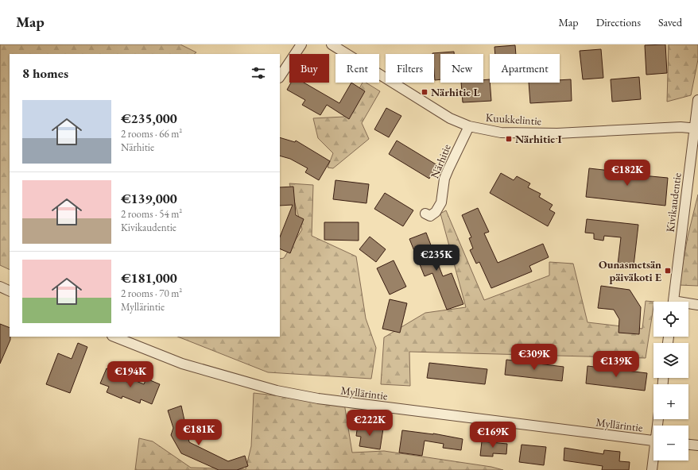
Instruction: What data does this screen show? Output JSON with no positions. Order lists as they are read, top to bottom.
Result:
{
  "streets": {
    "street": [
      "Kuukkelintie",
      "Närhitie",
      "Kivikaudentie",
      "Myllärintie"
    ]
  },
  "crossings": [
    ["Kuukkelintie", "Närhitie"],
    ["Kuukkelintie", "Kivikaudentie"]
  ],
  "places": {
    "transit": ["Närhitie L", "Närhitie I", "Ounasmetsän päiväkoti E"]
  },
  "page": {
    "header": "Map",
    "nav": ["Map", "Directions", "Saved"],
    "chip": [
      "Buy",
      "Rent",
      "Filters",
      "New",
      "Apartment"
    ],
    "heading": "8 homes",
    "list": [
      {
        "name": "€235,000",
        "note": "2 rooms · 66 m² · Närhitie"
      },
      {
        "name": "€139,000",
        "note": "2 rooms · 54 m² · Kivikaudentie"
      },
      {
        "name": "€181,000",
        "note": "2 rooms · 70 m² · Myllärintie"
      }
    ],
    "price": [
      "€182K",
      "€235K",
      "€309K",
      "€139K",
      "€194K",
      "€222K",
      "€181K",
      "€169K"
    ],
    "map_buttons": ["+", "−"]
  }
}
